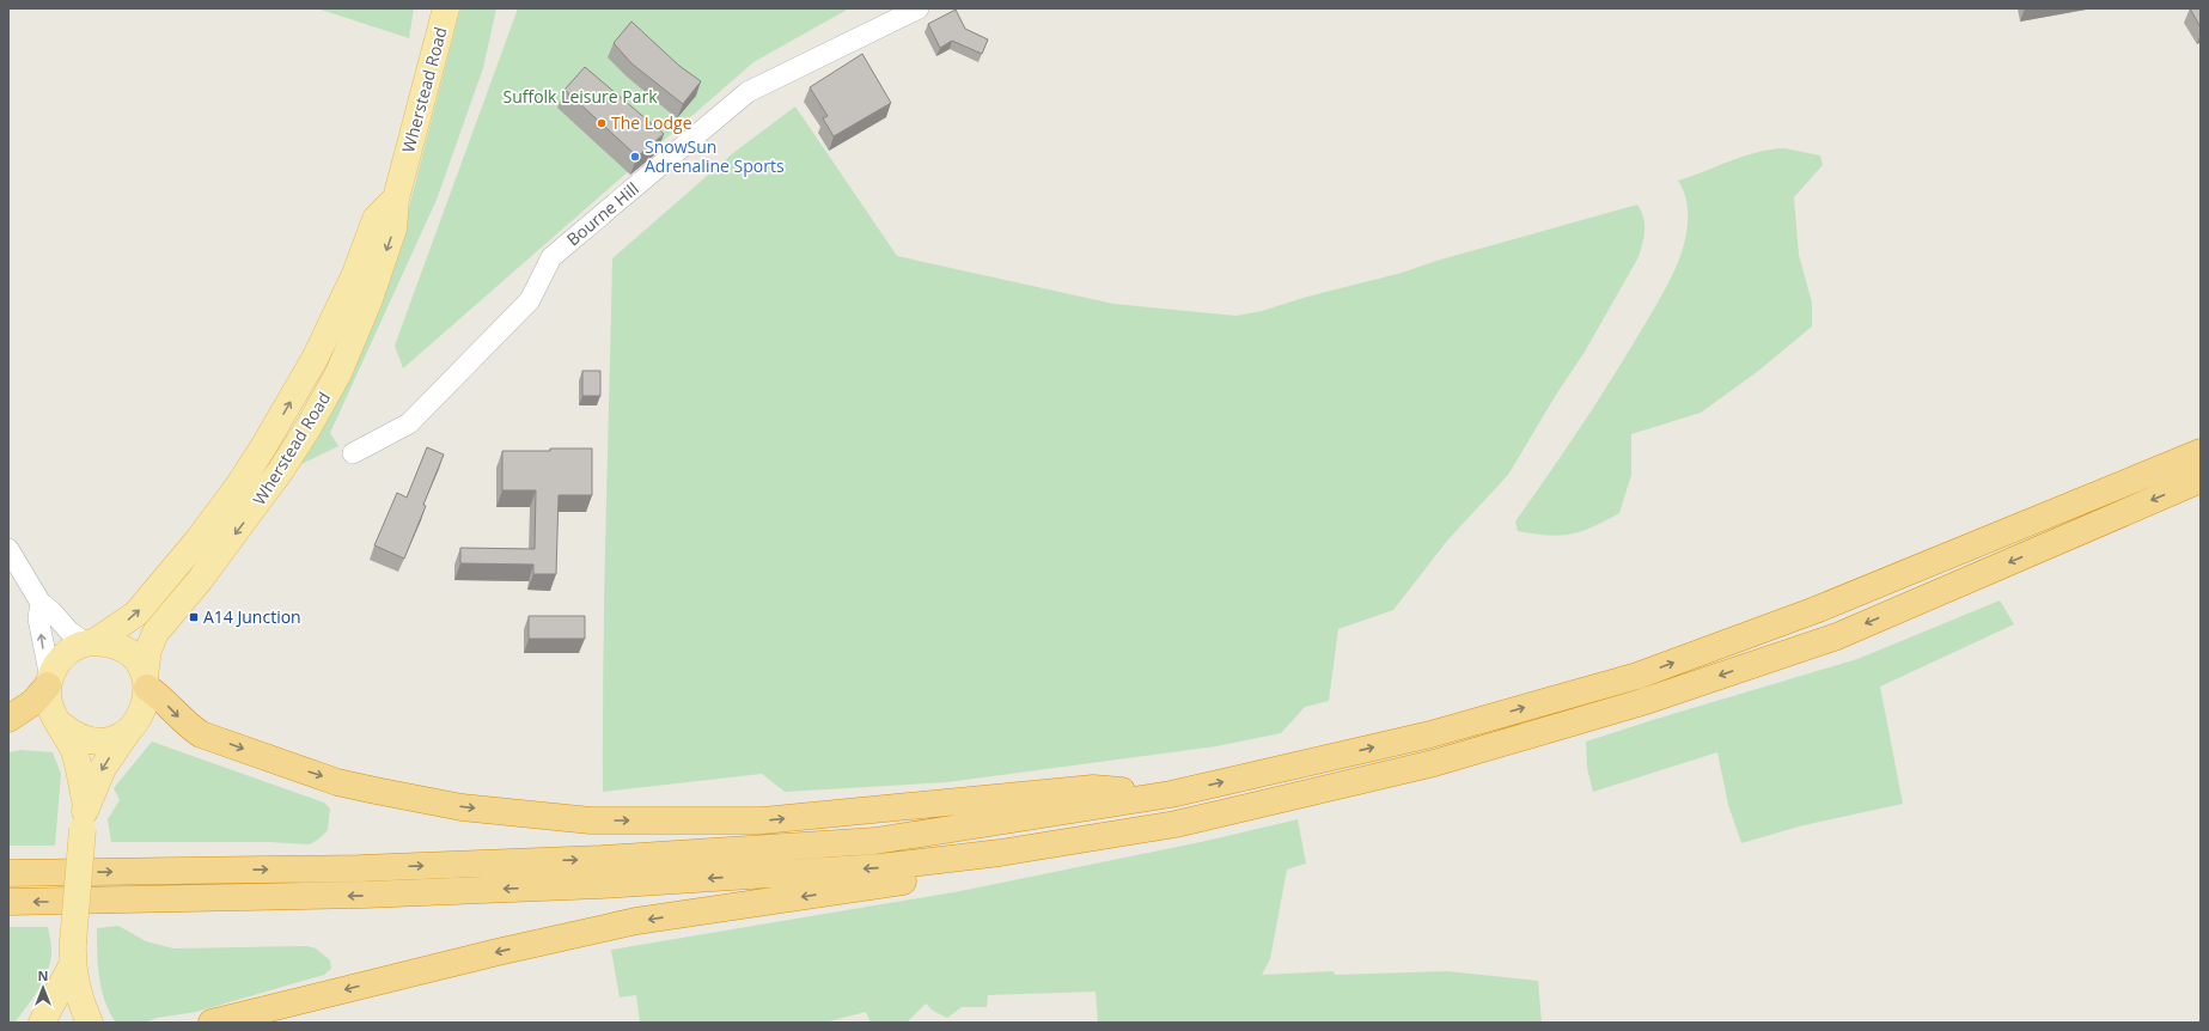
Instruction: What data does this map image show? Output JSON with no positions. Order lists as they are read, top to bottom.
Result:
{
  "streets": {
    "main road": ["Wherstead Road"],
    "street": ["Bourne Hill"]
  },
  "parks": ["Suffolk Leisure Park"],
  "places": {
    "other": ["The Lodge", "SnowSun Adrenaline Sports"],
    "transit": ["A14 Junction"]
  },
  "north": "top"
}
